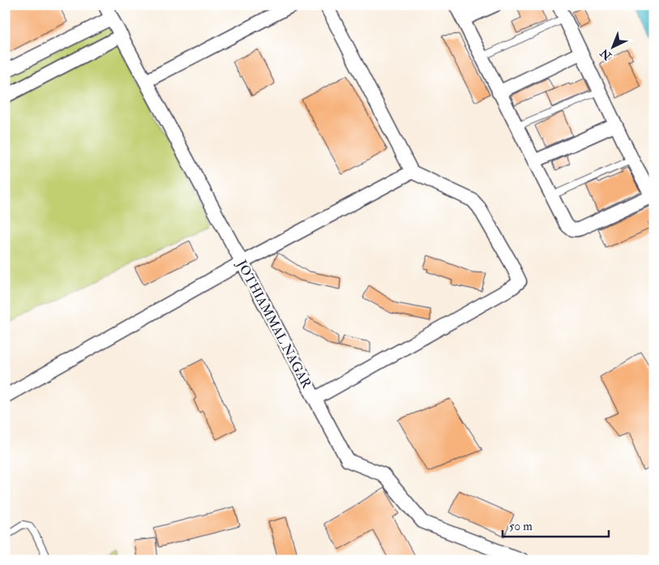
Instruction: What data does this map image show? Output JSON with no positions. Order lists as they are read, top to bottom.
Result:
{
  "streets": {
    "street": ["JOTHIAMMAL NAGAR"]
  },
  "scale_bar": "50 m",
  "north": "bottom left"
}
